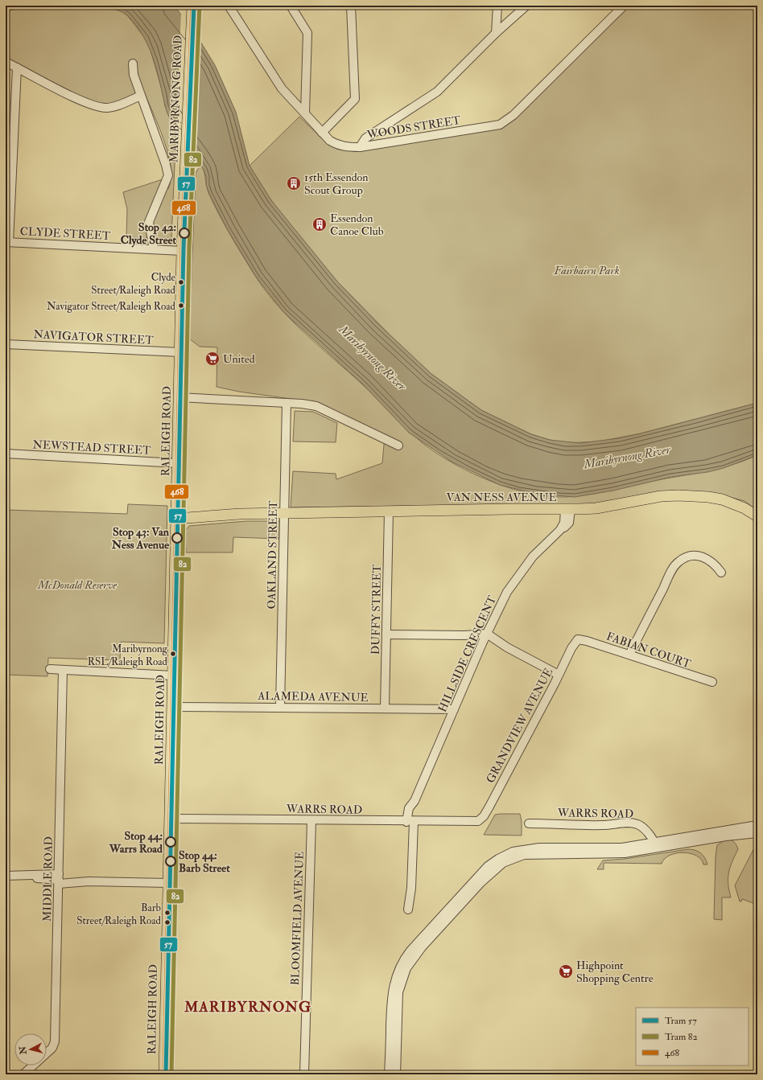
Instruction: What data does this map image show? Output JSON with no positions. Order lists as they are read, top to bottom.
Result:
{
  "streets": {
    "main road": ["MARIBYRNONG ROAD", "RALEIGH ROAD", "VAN NESS AVENUE"],
    "street": [
      "WOODS STREET",
      "CLYDE STREET",
      "NAVIGATOR STREET",
      "NEWSTEAD STREET",
      "OAKLAND STREET",
      "DUFFY STREET",
      "FABIAN COURT",
      "HILLSIDE CRESCENT",
      "ALAMEDA AVENUE",
      "GRANDVIEW AVENUE",
      "WARRS ROAD",
      "MIDDLE ROAD",
      "BLOOMFIELD AVENUE"
    ]
  },
  "crossings": [
    ["MARIBYRNONG ROAD", "CLYDE STREET"],
    ["MARIBYRNONG ROAD", "RALEIGH ROAD"],
    ["CLYDE STREET", "RALEIGH ROAD"],
    ["NAVIGATOR STREET", "RALEIGH ROAD"],
    ["RALEIGH ROAD", "NEWSTEAD STREET"],
    ["RALEIGH ROAD", "VAN NESS AVENUE"],
    ["RALEIGH ROAD", "ALAMEDA AVENUE"],
    ["RALEIGH ROAD", "WARRS ROAD"],
    ["VAN NESS AVENUE", "OAKLAND STREET"],
    ["VAN NESS AVENUE", "DUFFY STREET"],
    ["VAN NESS AVENUE", "HILLSIDE CRESCENT"],
    ["OAKLAND STREET", "ALAMEDA AVENUE"],
    ["DUFFY STREET", "ALAMEDA AVENUE"],
    ["FABIAN COURT", "GRANDVIEW AVENUE"],
    ["HILLSIDE CRESCENT", "ALAMEDA AVENUE"],
    ["HILLSIDE CRESCENT", "WARRS ROAD"],
    ["GRANDVIEW AVENUE", "WARRS ROAD"],
    ["WARRS ROAD", "BLOOMFIELD AVENUE"]
  ],
  "districts": ["MARIBYRNONG"],
  "water": ["Maribyrnong River"],
  "parks": ["Fairbairn Park", "McDonald Reserve"],
  "places": {
    "building": ["15th Essendon Scout Group", "Essendon Canoe Club"],
    "other": [
      "Stop 42: Clyde Street",
      "Clyde Street/Raleigh Road",
      "Navigator Street/Raleigh Road",
      "Stop 43: Van Ness Avenue",
      "Maribyrnong RSL/Raleigh Road",
      "Stop 44: Warrs Road",
      "Stop 44: Barb Street",
      "Barb Street/Raleigh Road"
    ],
    "supermarket": ["United", "Highpoint Shopping Centre"]
  },
  "lines": ["tram line 57", "tram line 82", "transit line 468"],
  "legend": ["Tram 57", "Tram 82", "468"],
  "north": "left"
}
